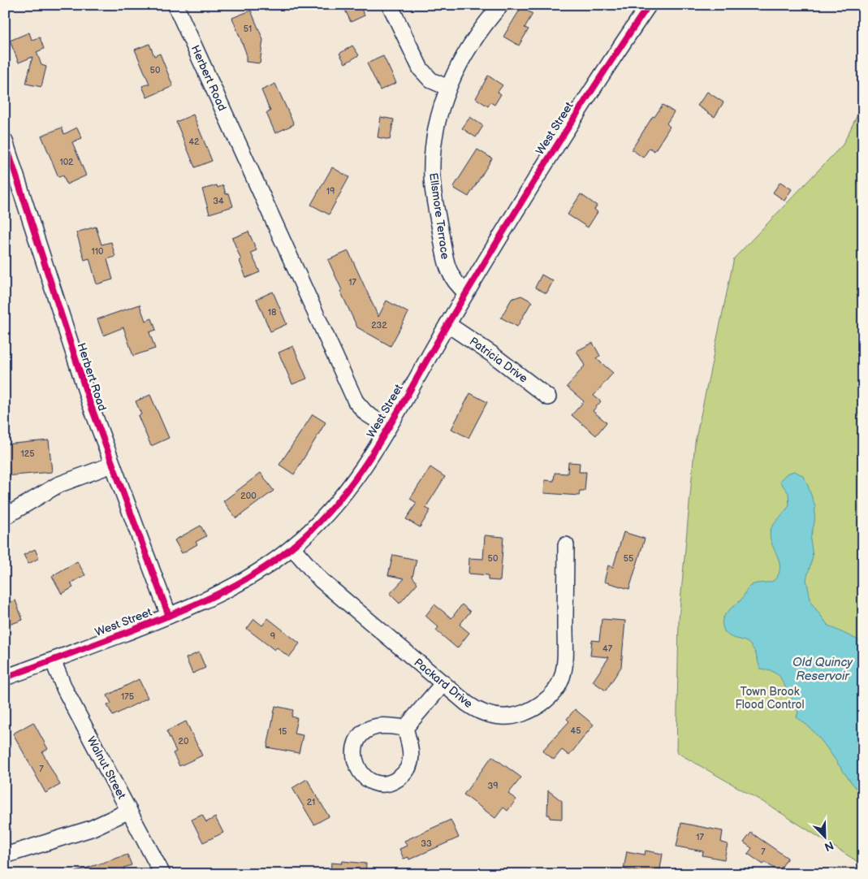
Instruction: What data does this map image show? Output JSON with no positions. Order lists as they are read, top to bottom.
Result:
{
  "streets": {
    "street": [
      "Herbert Road",
      "West Street",
      "Ellsmore Terrace",
      "Patricia Drive",
      "Packard Drive",
      "Walnut Street"
    ]
  },
  "crossings": [
    ["Herbert Road", "West Street"],
    ["West Street", "Ellsmore Terrace"],
    ["West Street", "Patricia Drive"],
    ["West Street", "Packard Drive"],
    ["West Street", "Walnut Street"]
  ],
  "water": ["Old Quincy Reservoir"],
  "parks": ["Town Brook Flood Control"],
  "house_numbers": [
    "51",
    "50",
    "42",
    "102",
    "19",
    "34",
    "110",
    "17",
    "18",
    "232",
    "125",
    "200",
    "50",
    "55",
    "9",
    "47",
    "175",
    "45",
    "15",
    "20",
    "7",
    "39",
    "21",
    "17",
    "33",
    "7"
  ],
  "north": "bottom right"
}
